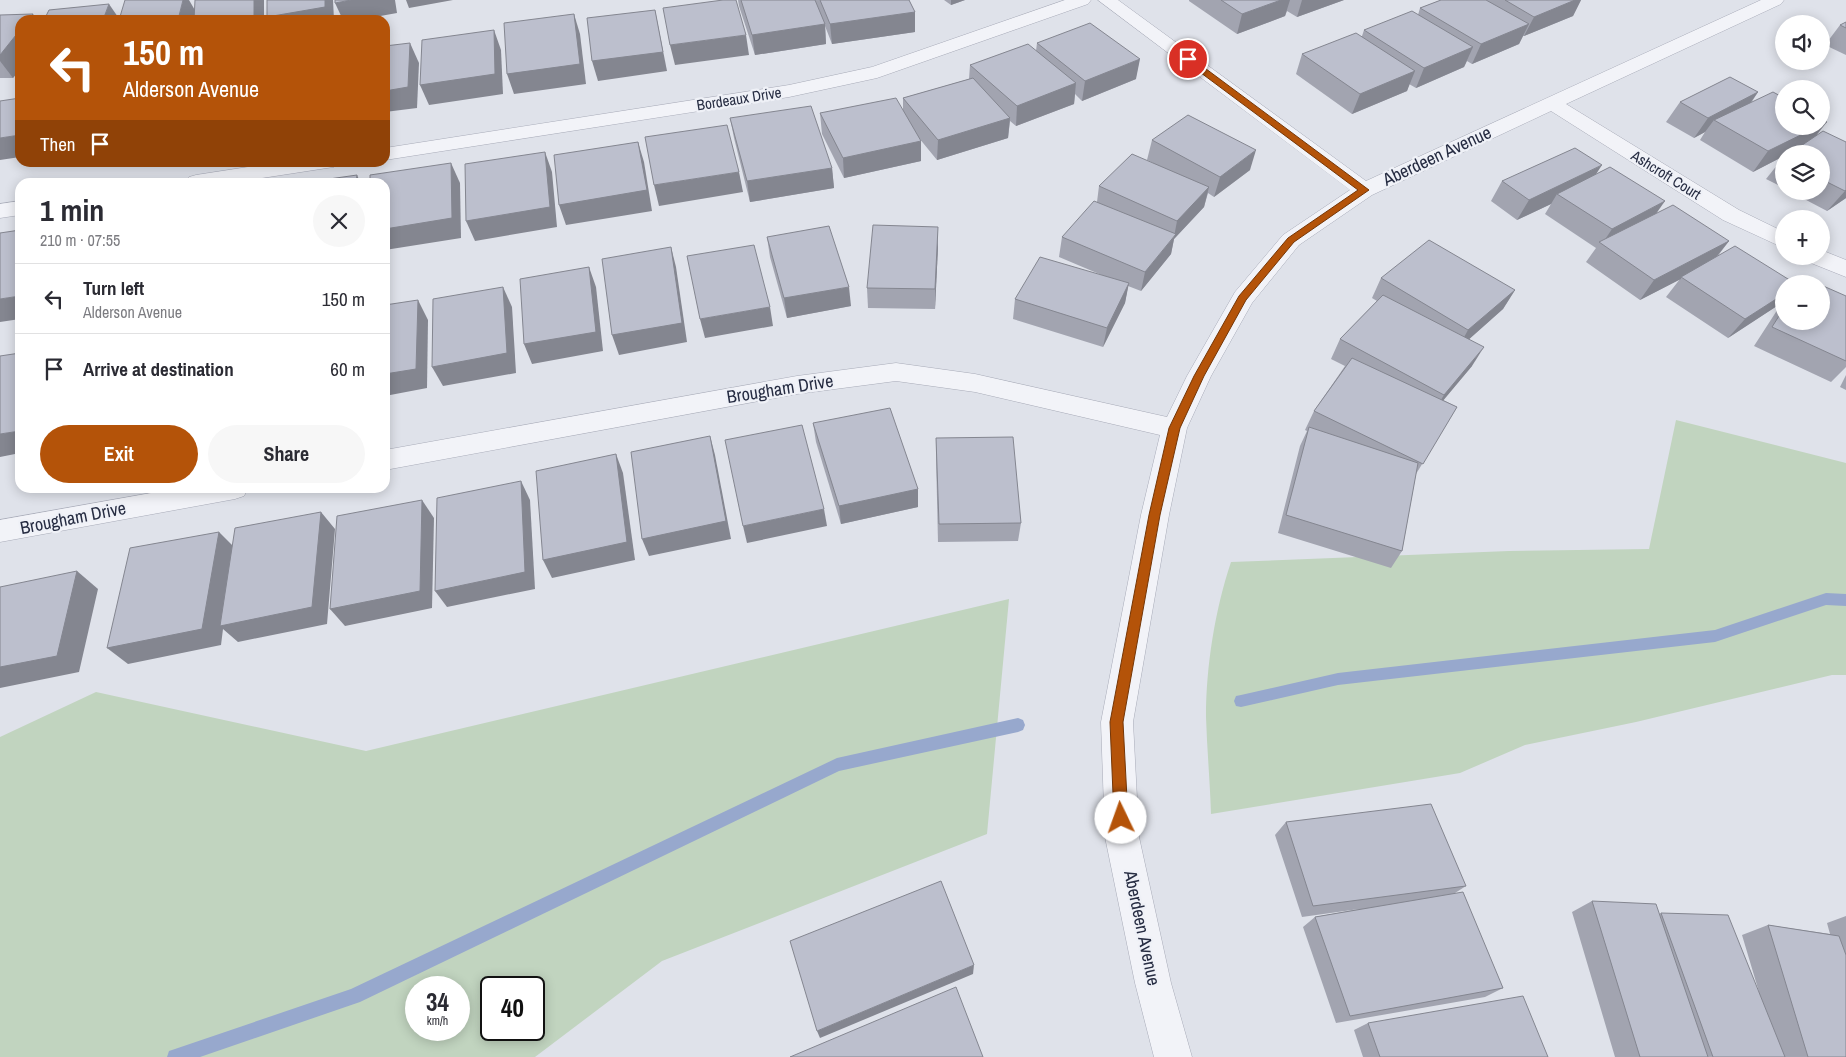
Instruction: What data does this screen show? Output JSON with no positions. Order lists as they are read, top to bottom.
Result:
{
  "streets": {
    "street": [
      "Bordeaux Drive",
      "Aberdeen Avenue",
      "Ashcroft Court",
      "Brougham Drive"
    ]
  },
  "crossings": [
    ["Aberdeen Avenue", "Ashcroft Court"],
    ["Aberdeen Avenue", "Brougham Drive"]
  ],
  "page": {
    "map_buttons": ["+", "−"],
    "turn": ["150 m", "Alderson Avenue"],
    "then": "Then",
    "heading": ["1 min", "210 m · 07:55"],
    "list": [
      {
        "name": "Turn left",
        "note": "Alderson Avenue",
        "value": "150 m"
      },
      {
        "name": "Arrive at destination",
        "value": "60 m"
      }
    ],
    "buttons": ["Exit", "Share"],
    "speed": "34 km/h",
    "limit": "40"
  }
}
